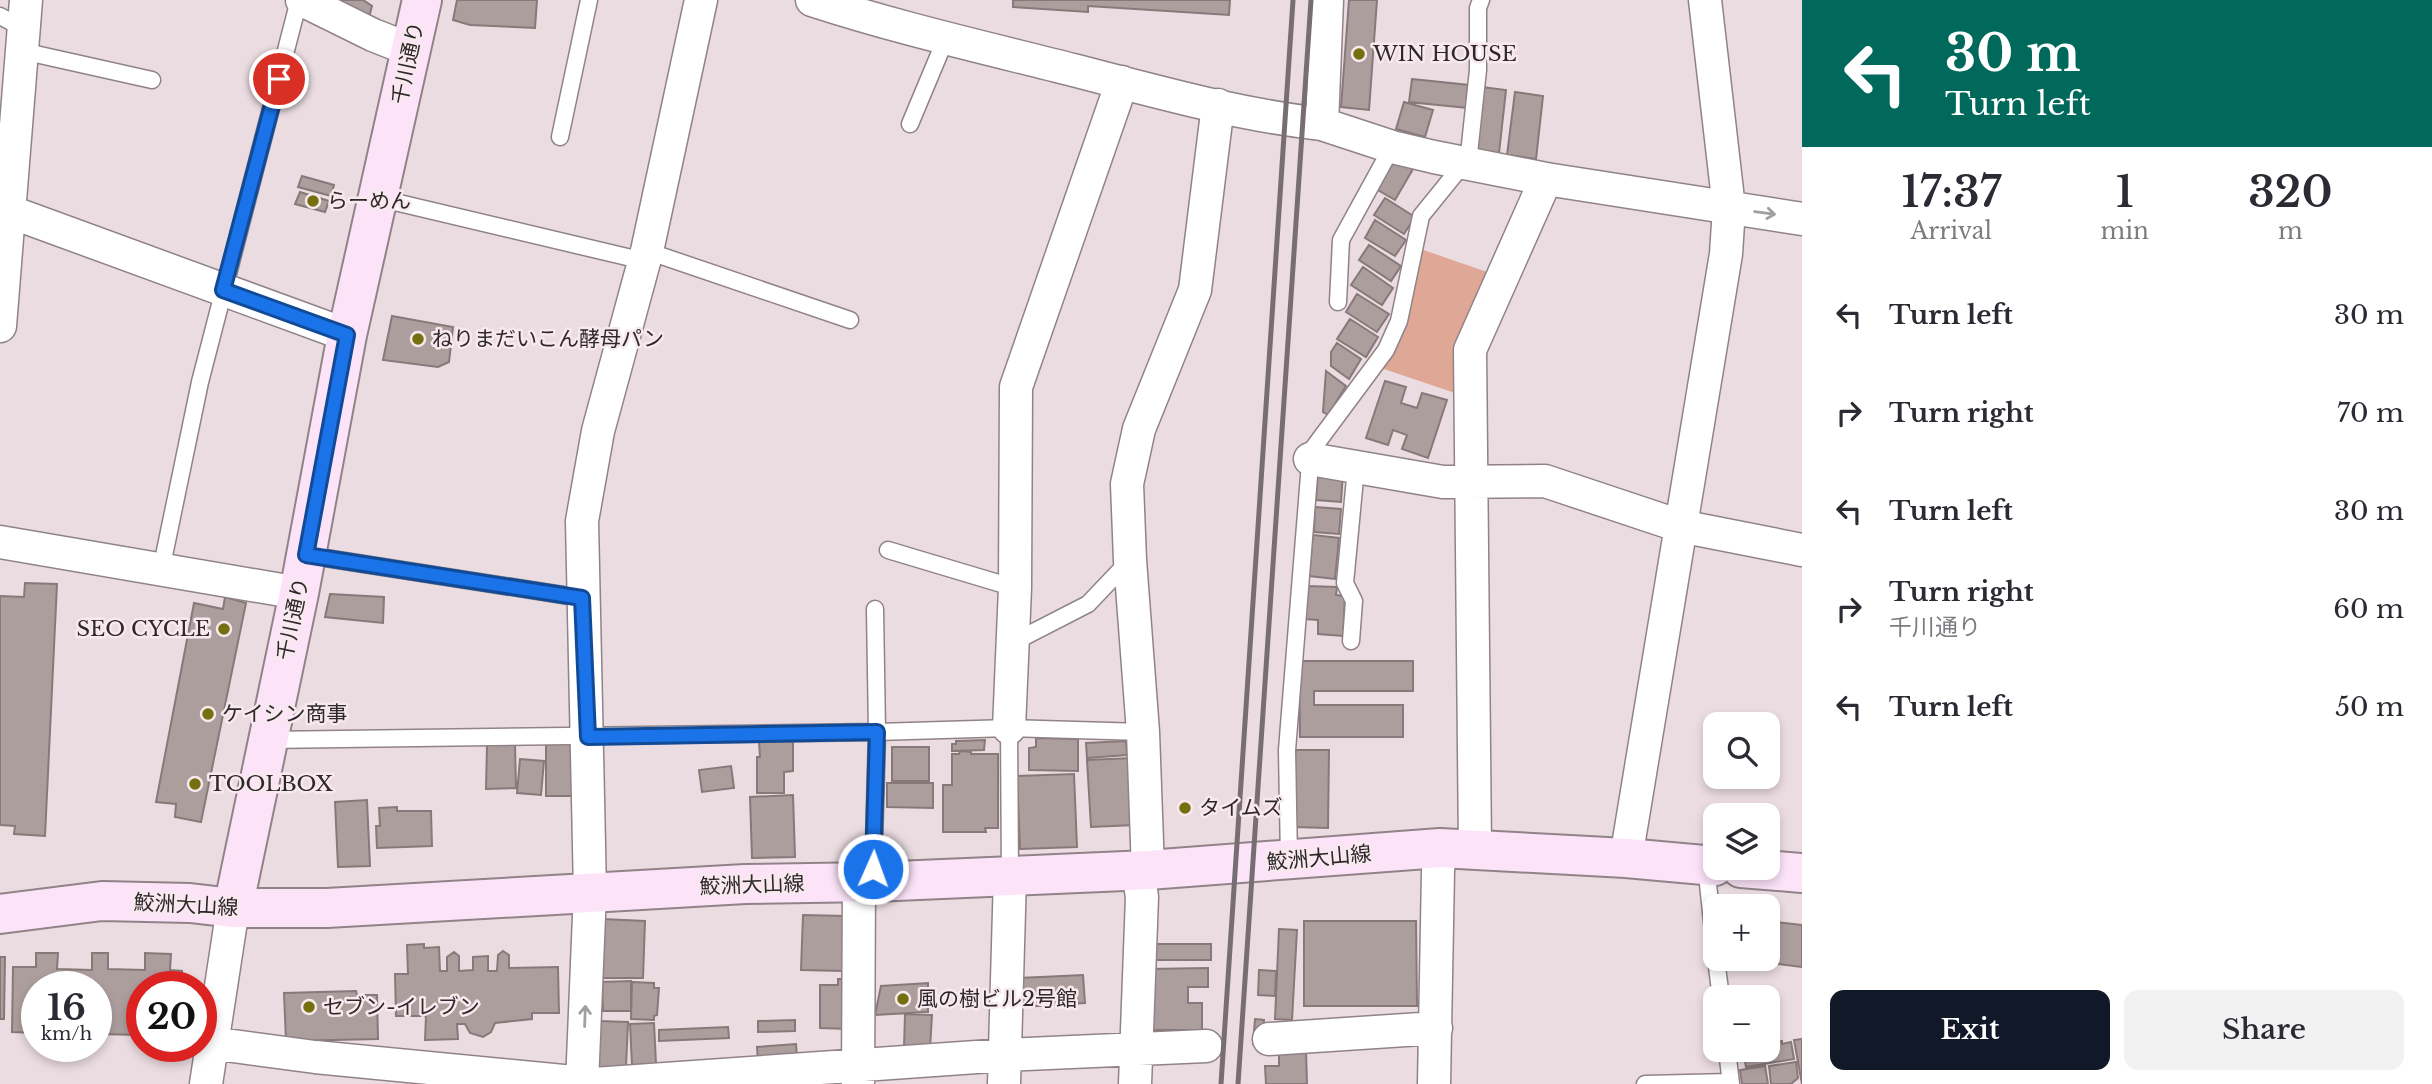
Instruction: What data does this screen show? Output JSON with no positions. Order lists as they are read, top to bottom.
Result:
{
  "streets": {
    "main road": ["千川通り", "鮫洲大山線"]
  },
  "crossings": [
    ["千川通り", "鮫洲大山線"]
  ],
  "places": [
    "WIN HOUSE",
    "らーめん",
    "ねりまだいこん酵母パン",
    "SEO CYCLE",
    "ケイシン商事",
    "TOOLBOX",
    "タイムズ",
    "風の樹ビル2号館",
    "セブン-イレブン"
  ],
  "page": {
    "turn": ["30 m", "Turn left"],
    "eta": [
      "17:37",
      "Arrival",
      "1",
      "min",
      "320",
      "m"
    ],
    "list": [
      {
        "name": "Turn left",
        "value": "30 m"
      },
      {
        "name": "Turn right",
        "value": "70 m"
      },
      {
        "name": "Turn left",
        "value": "30 m"
      },
      {
        "name": "Turn right",
        "note": "千川通り",
        "value": "60 m"
      },
      {
        "name": "Turn left",
        "value": "50 m"
      }
    ],
    "map_buttons": ["+", "−"],
    "speed": "16 km/h",
    "limit": "20",
    "buttons": ["Exit", "Share"]
  }
}
